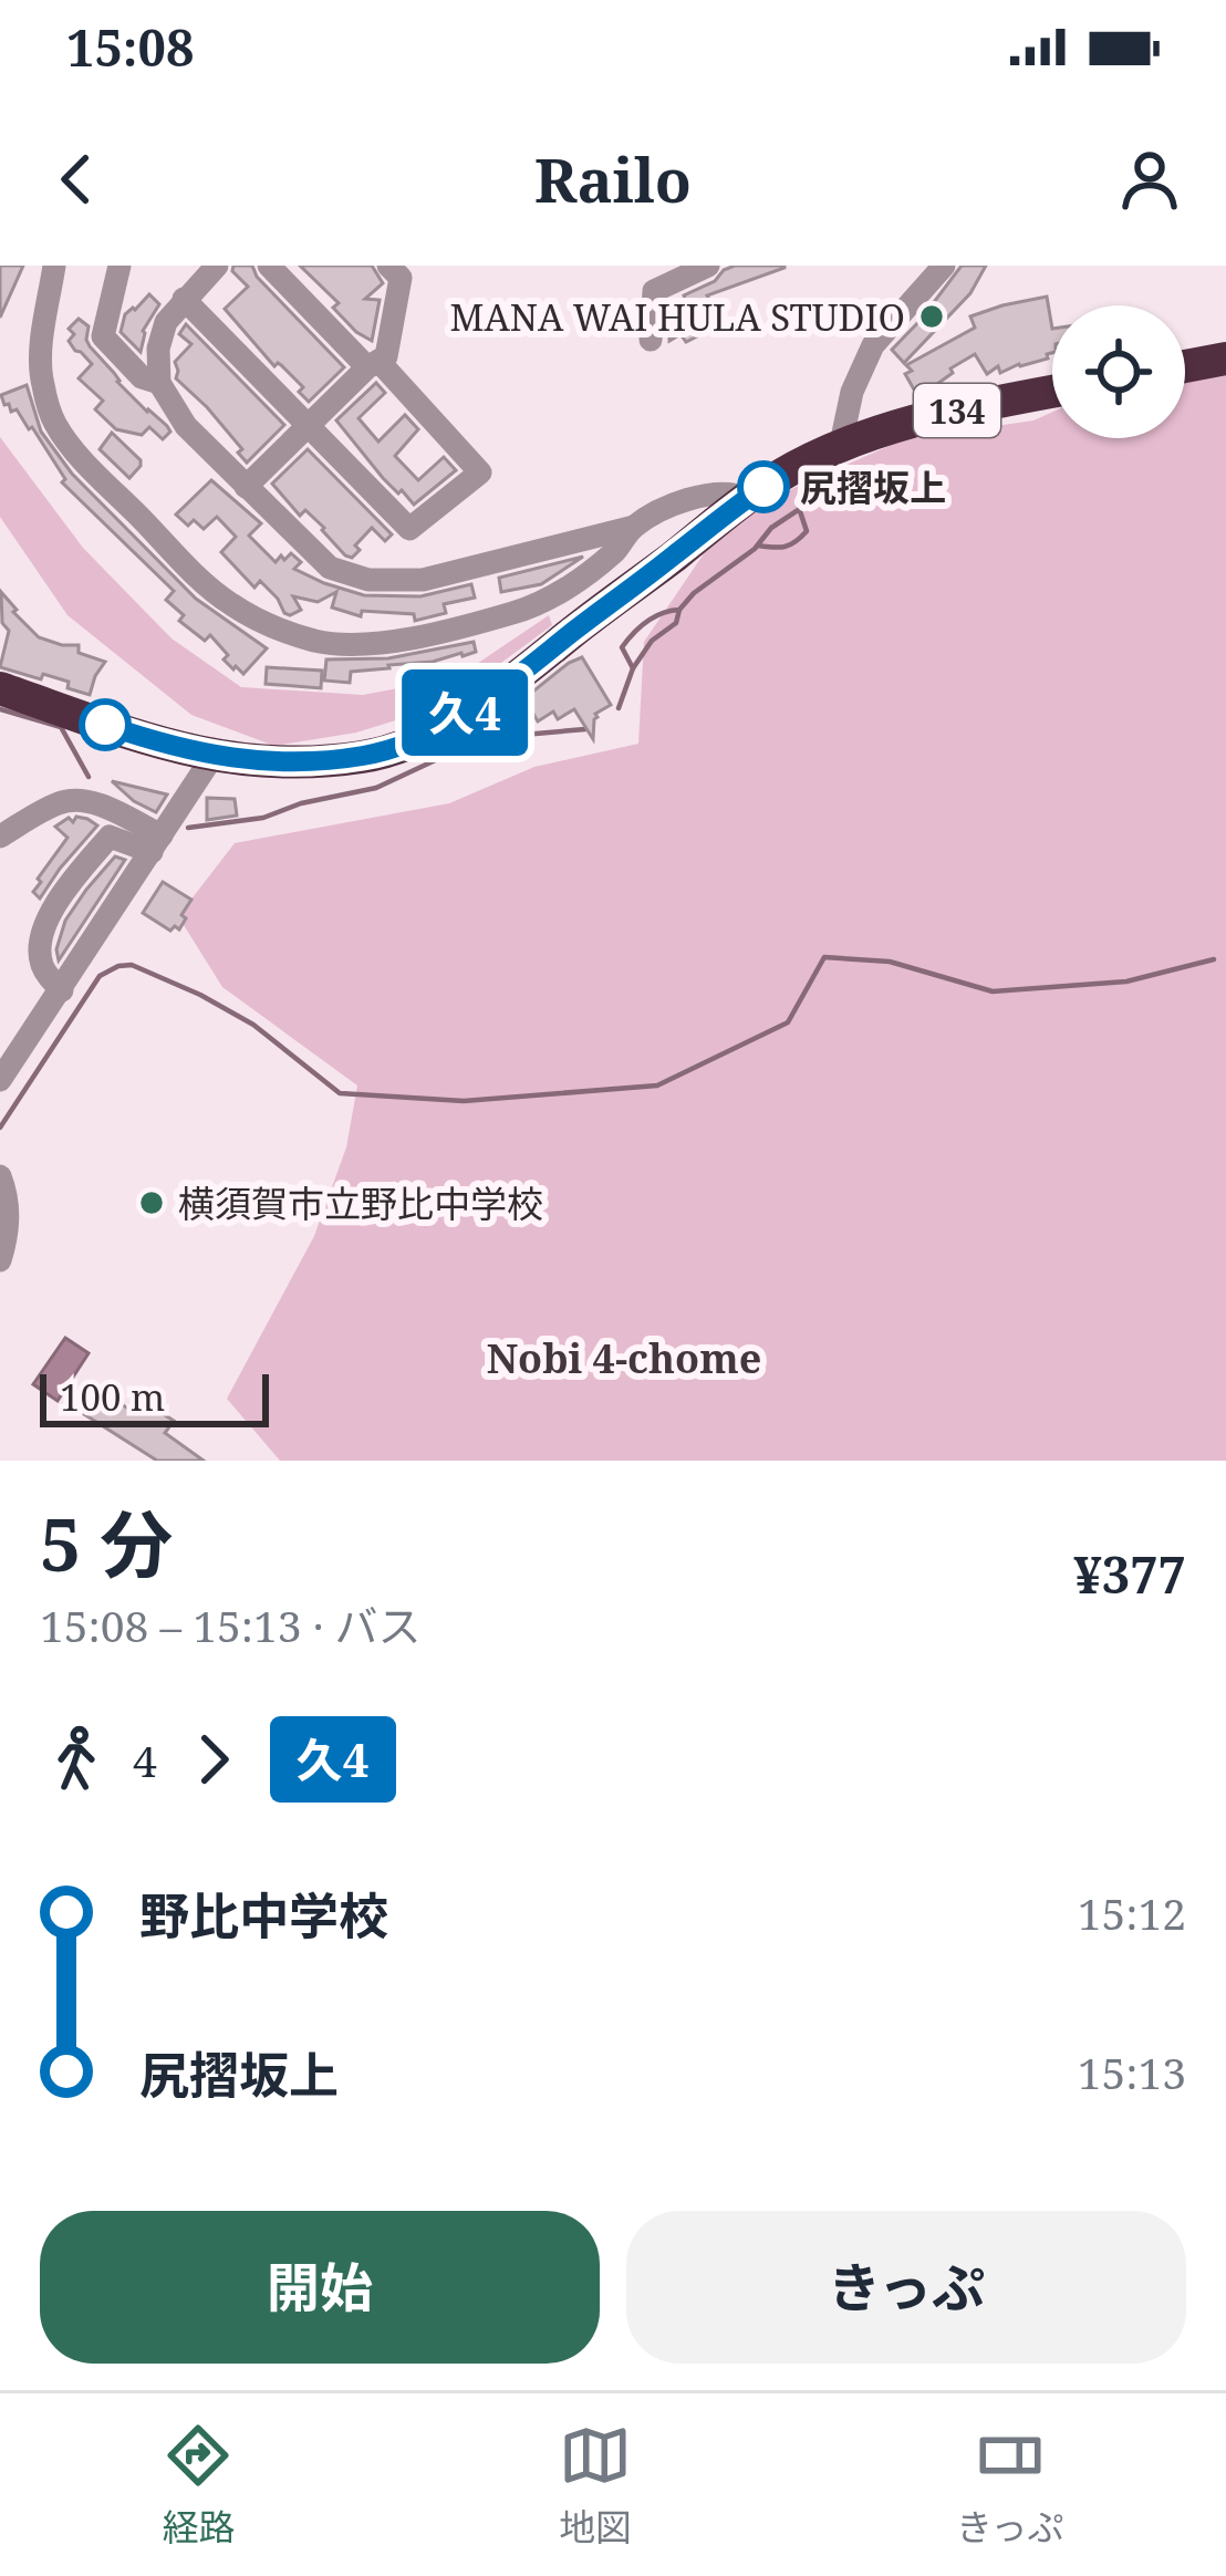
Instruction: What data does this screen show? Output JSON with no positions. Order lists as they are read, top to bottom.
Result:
{
  "streets": {
    "highway": ["134"]
  },
  "districts": ["Nobi 4-chome"],
  "places": ["MANA WAI HULA STUDIO", "尻摺坂上", "横須賀市立野比中学校"],
  "lines": ["bus line 久4"],
  "scale_bar": "100 m",
  "page": {
    "status": "15:08",
    "header": "Railo",
    "on_map": "久4",
    "scale": "100 m",
    "heading": ["5 分", "15:08 – 15:13 · バス", "¥377"],
    "legs": ["4", "久4"],
    "list": [
      {
        "name": "野比中学校",
        "value": "15:12"
      },
      {
        "name": "尻摺坂上",
        "value": "15:13"
      }
    ],
    "buttons": ["開始", "きっぷ"],
    "tabs": ["経路", "地図", "きっぷ"]
  }
}
